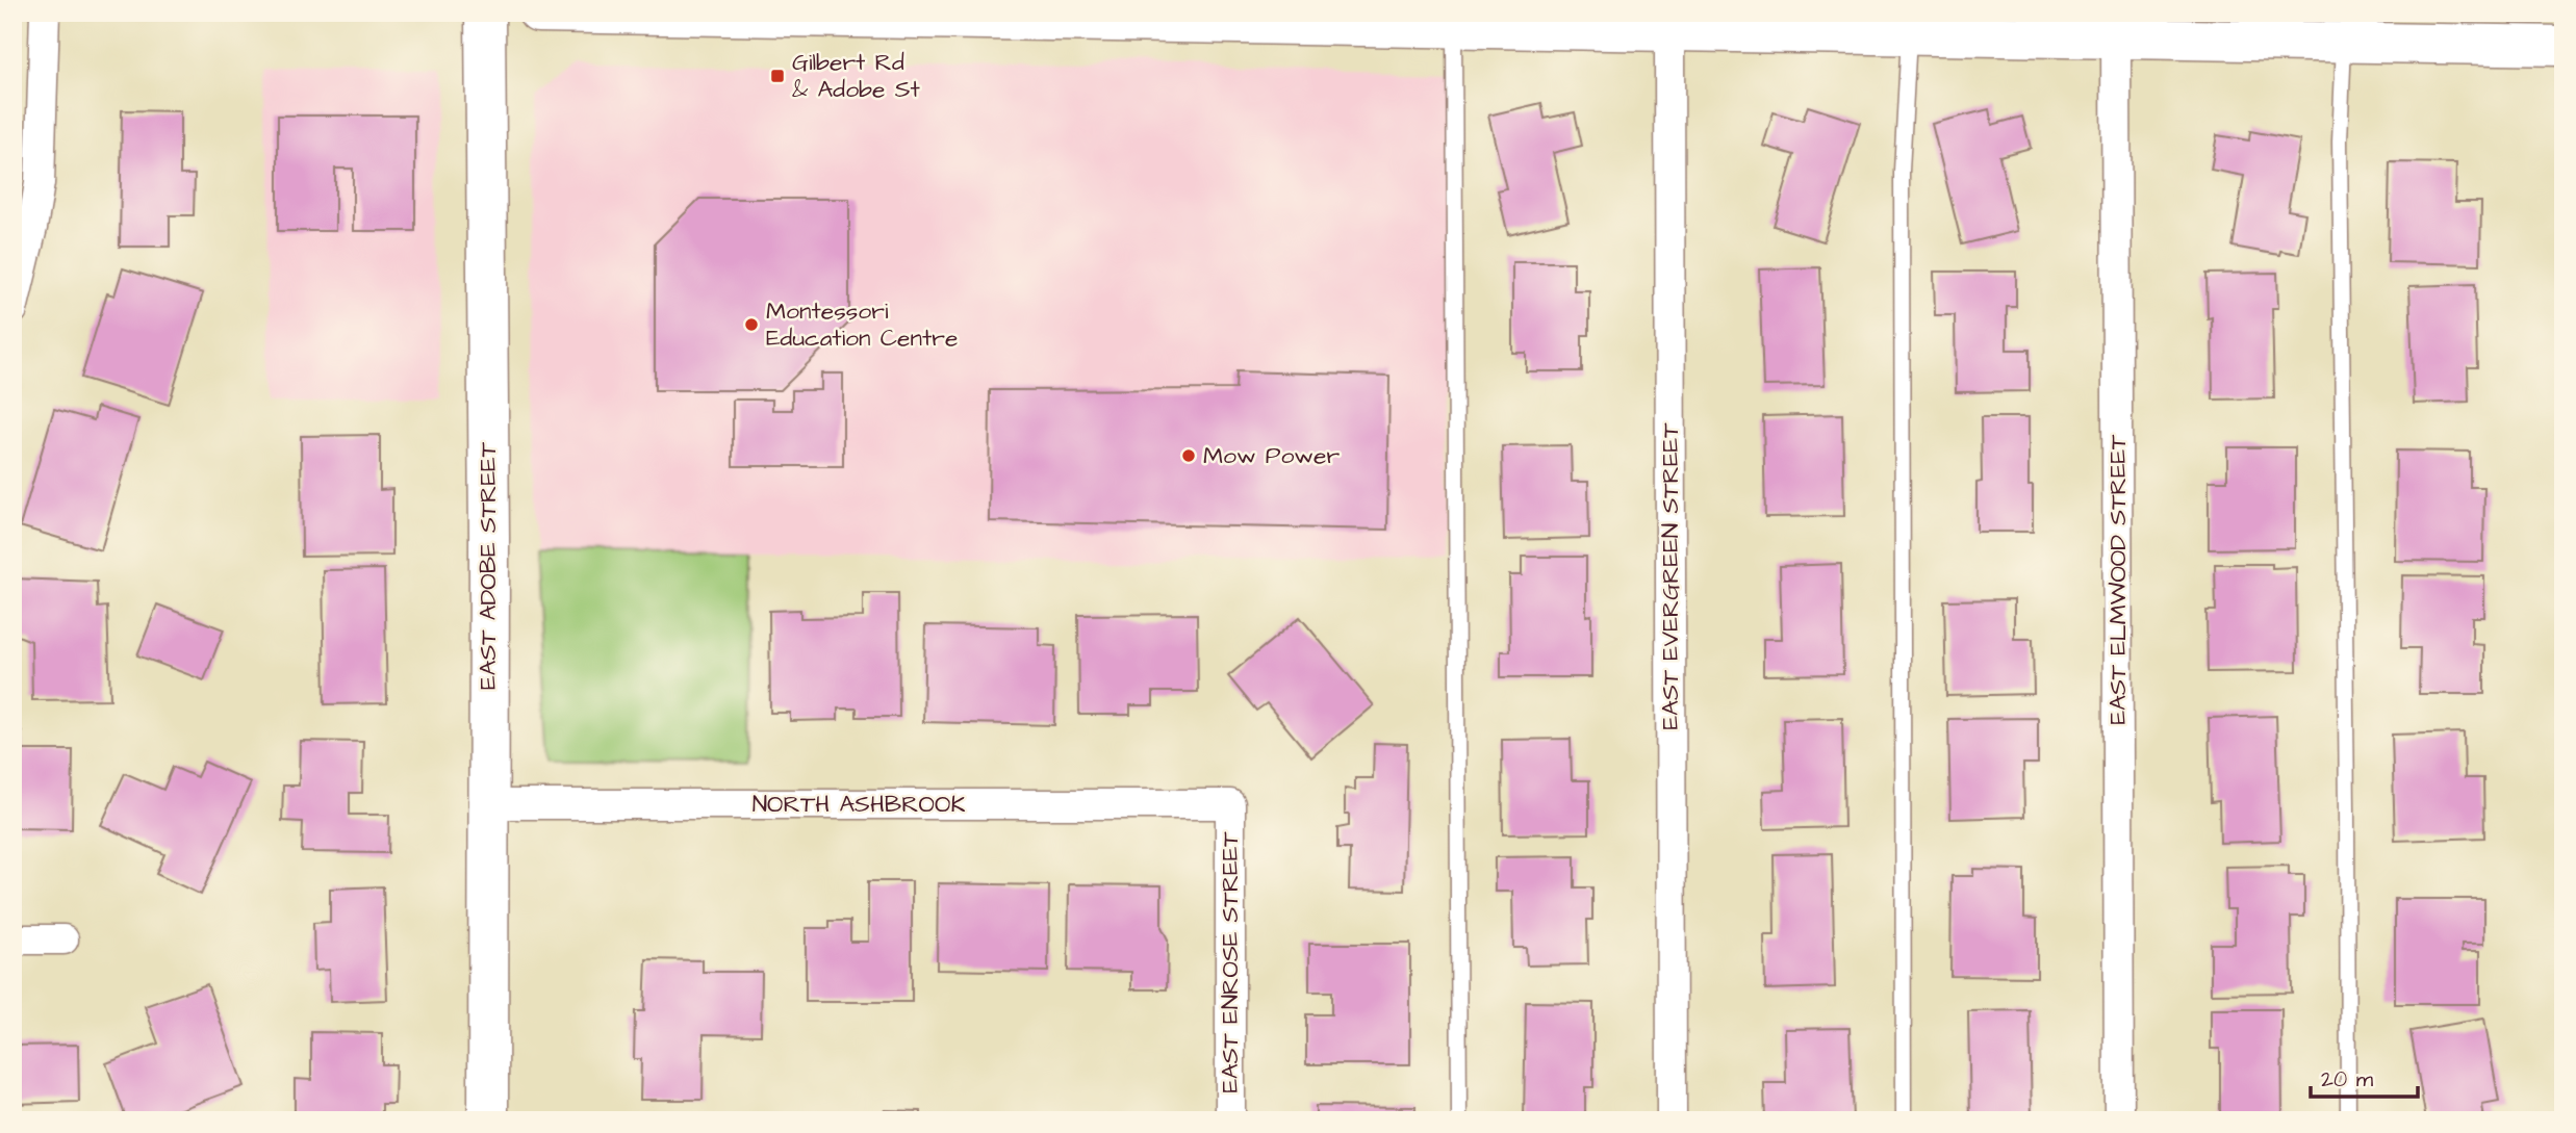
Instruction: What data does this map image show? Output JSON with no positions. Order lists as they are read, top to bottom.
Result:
{
  "streets": {
    "main road": ["EAST ADOBE STREET"],
    "street": [
      "EAST EVERGREEN STREET",
      "EAST ELMWOOD STREET",
      "NORTH ASHBROOK",
      "EAST ENROSE STREET"
    ]
  },
  "crossings": [
    ["EAST ADOBE STREET", "NORTH ASHBROOK"],
    ["NORTH ASHBROOK", "EAST ENROSE STREET"]
  ],
  "places": {
    "transit": ["Gilbert Rd & Adobe St"],
    "other": ["Montessori Education Centre", "Mow Power"]
  },
  "scale_bar": "20 m"
}
